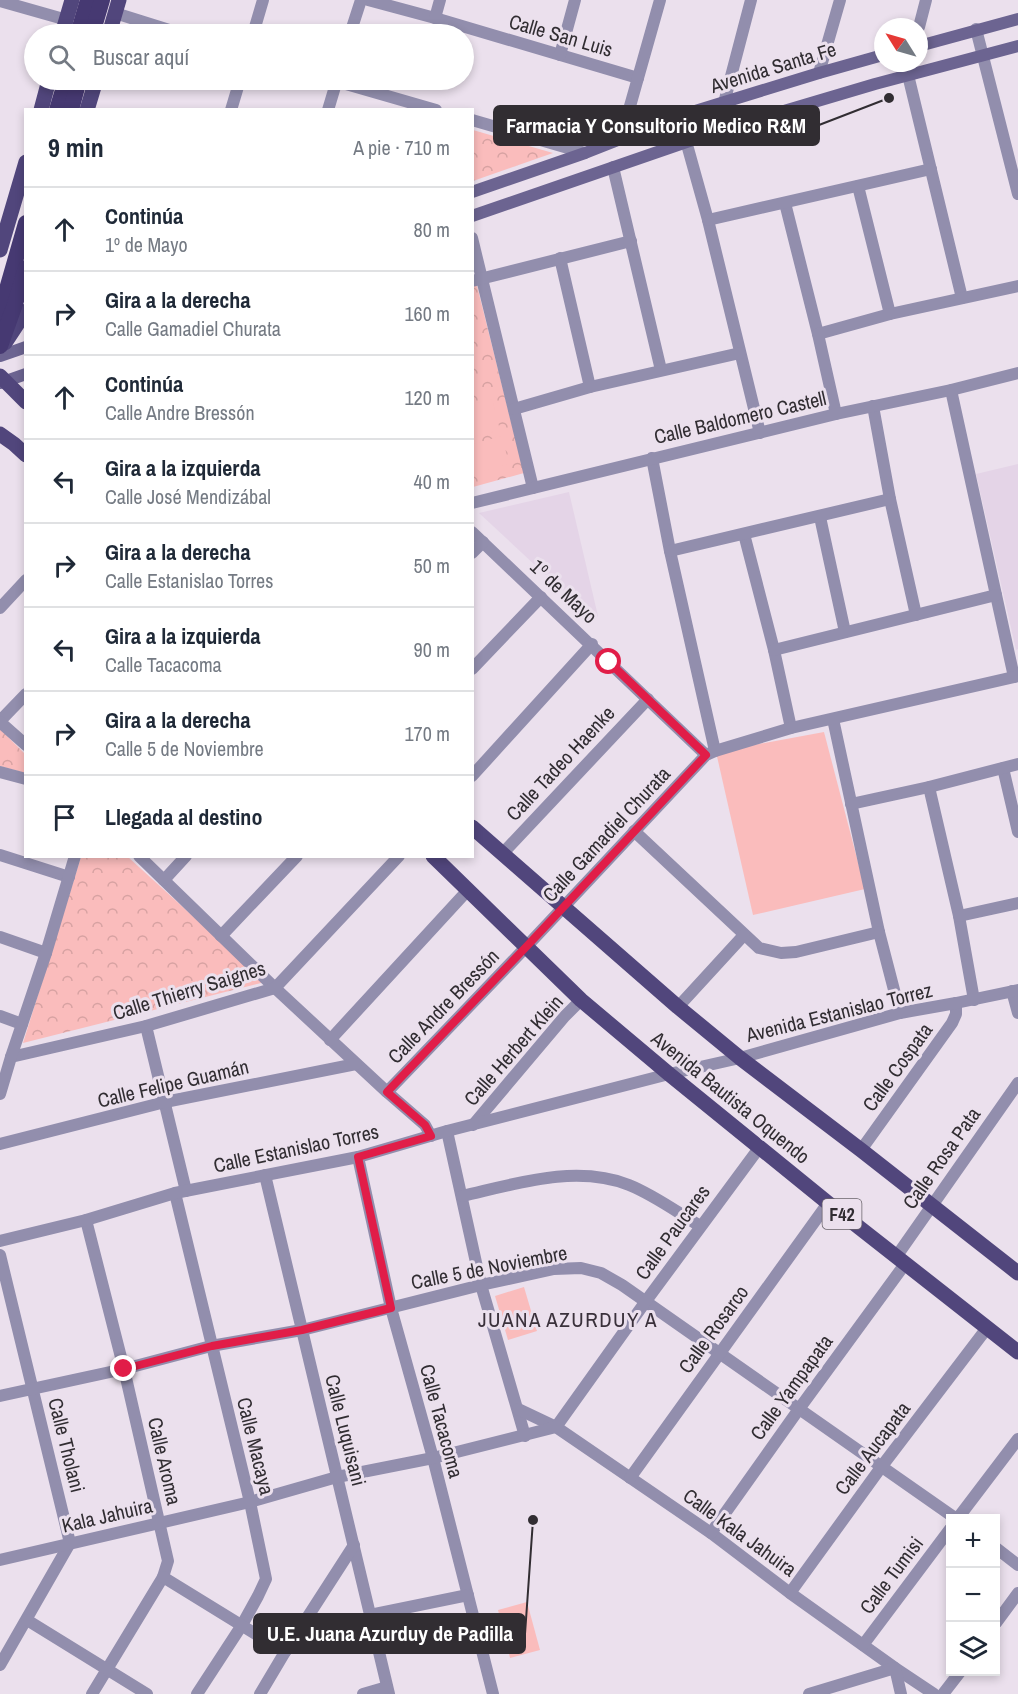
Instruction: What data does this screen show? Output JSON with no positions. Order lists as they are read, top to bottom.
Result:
{
  "streets": {
    "main road": ["Avenida Santa Fe", "Avenida Bautista Oquendo", "F42"],
    "street": [
      "Calle San Luis",
      "Calle Baldomero Castell",
      "1º de Mayo",
      "Calle Tadeo Haenke",
      "Calle Gamadiel Churata",
      "Calle Thierry Saignes",
      "Calle Andre Bressón",
      "Avenida Estanislao Torrez",
      "Calle Herbert Klein",
      "Calle Cospata",
      "Calle Felipe Guamán",
      "Calle Estanislao Torres",
      "Calle Rosa Pata",
      "Calle Paucares",
      "Calle 5 de Noviembre",
      "Calle Rosarco",
      "Calle Yampapata",
      "Calle Tacacoma",
      "Calle Luquisani",
      "Calle Tholani",
      "Calle Macaya",
      "Calle Aucapata",
      "Calle Aroma",
      "Kala Jahuira",
      "Calle Kala Jahuira",
      "Calle Tumisi"
    ]
  },
  "crossings": [
    ["1º de Mayo", "Calle Tadeo Haenke"],
    ["1º de Mayo", "Calle Gamadiel Churata"],
    ["Calle Tadeo Haenke", "Avenida Bautista Oquendo"],
    ["Calle Gamadiel Churata", "Calle Andre Bressón"],
    ["Calle Gamadiel Churata", "Avenida Bautista Oquendo"],
    ["Calle Thierry Saignes", "Calle Macaya"],
    ["Calle Andre Bressón", "Avenida Bautista Oquendo"],
    ["Avenida Estanislao Torrez", "Calle Cospata"],
    ["Avenida Estanislao Torrez", "Avenida Bautista Oquendo"],
    ["Avenida Estanislao Torrez", "Calle Estanislao Torres"],
    ["Calle Herbert Klein", "Avenida Bautista Oquendo"],
    ["Calle Herbert Klein", "Calle Estanislao Torres"],
    ["Calle Cospata", "Avenida Bautista Oquendo"],
    ["Calle Felipe Guamán", "Calle Macaya"],
    ["Avenida Bautista Oquendo", "Calle Estanislao Torres"],
    ["Avenida Bautista Oquendo", "Calle Rosa Pata"],
    ["Avenida Bautista Oquendo", "Calle Paucares"],
    ["Avenida Bautista Oquendo", "Calle Rosarco"],
    ["Avenida Bautista Oquendo", "Calle Yampapata"],
    ["Avenida Bautista Oquendo", "Calle Aucapata"],
    ["Calle Estanislao Torres", "Calle Tacacoma"],
    ["Calle Estanislao Torres", "Calle Luquisani"],
    ["Calle Estanislao Torres", "Calle Macaya"],
    ["Calle Estanislao Torres", "Calle Aroma"],
    ["Calle Rosa Pata", "Calle Yampapata"],
    ["Calle Paucares", "Calle 5 de Noviembre"],
    ["Calle Paucares", "Kala Jahuira"],
    ["Calle Paucares", "Calle Kala Jahuira"],
    ["Calle 5 de Noviembre", "Calle Rosarco"],
    ["Calle 5 de Noviembre", "Calle Yampapata"],
    ["Calle 5 de Noviembre", "Calle Tacacoma"],
    ["Calle 5 de Noviembre", "Calle Luquisani"],
    ["Calle 5 de Noviembre", "Calle Tholani"],
    ["Calle 5 de Noviembre", "Calle Macaya"],
    ["Calle 5 de Noviembre", "Calle Aucapata"],
    ["Calle 5 de Noviembre", "Calle Aroma"],
    ["Calle Rosarco", "Calle Kala Jahuira"],
    ["Calle Yampapata", "Calle Kala Jahuira"],
    ["Calle Tacacoma", "Kala Jahuira"],
    ["Calle Luquisani", "Kala Jahuira"],
    ["Calle Tholani", "Kala Jahuira"],
    ["Calle Macaya", "Kala Jahuira"],
    ["Calle Aucapata", "Calle Kala Jahuira"],
    ["Calle Aroma", "Kala Jahuira"],
    ["Kala Jahuira", "Calle Kala Jahuira"],
    ["Calle Kala Jahuira", "Calle Tumisi"]
  ],
  "districts": ["JUANA AZURDUY A"],
  "places": ["Farmacia Y Consultorio Medico R&M", "U.E. Juana Azurduy de Padilla"],
  "north": "top left",
  "page": {
    "search": "Buscar aquí",
    "heading": ["9 min", "A pie · 710 m"],
    "list": [
      ["Continúa", "1º de Mayo", "80 m"],
      ["Gira a la derecha", "Calle Gamadiel Churata", "160 m"],
      ["Continúa", "Calle Andre Bressón", "120 m"],
      ["Gira a la izquierda", "Calle José Mendizábal", "40 m"],
      ["Gira a la derecha", "Calle Estanislao Torres", "50 m"],
      ["Gira a la izquierda", "Calle Tacacoma", "90 m"],
      ["Gira a la derecha", "Calle 5 de Noviembre", "170 m"],
      "Llegada al destino"
    ],
    "map_buttons": ["+", "−"]
  }
}
